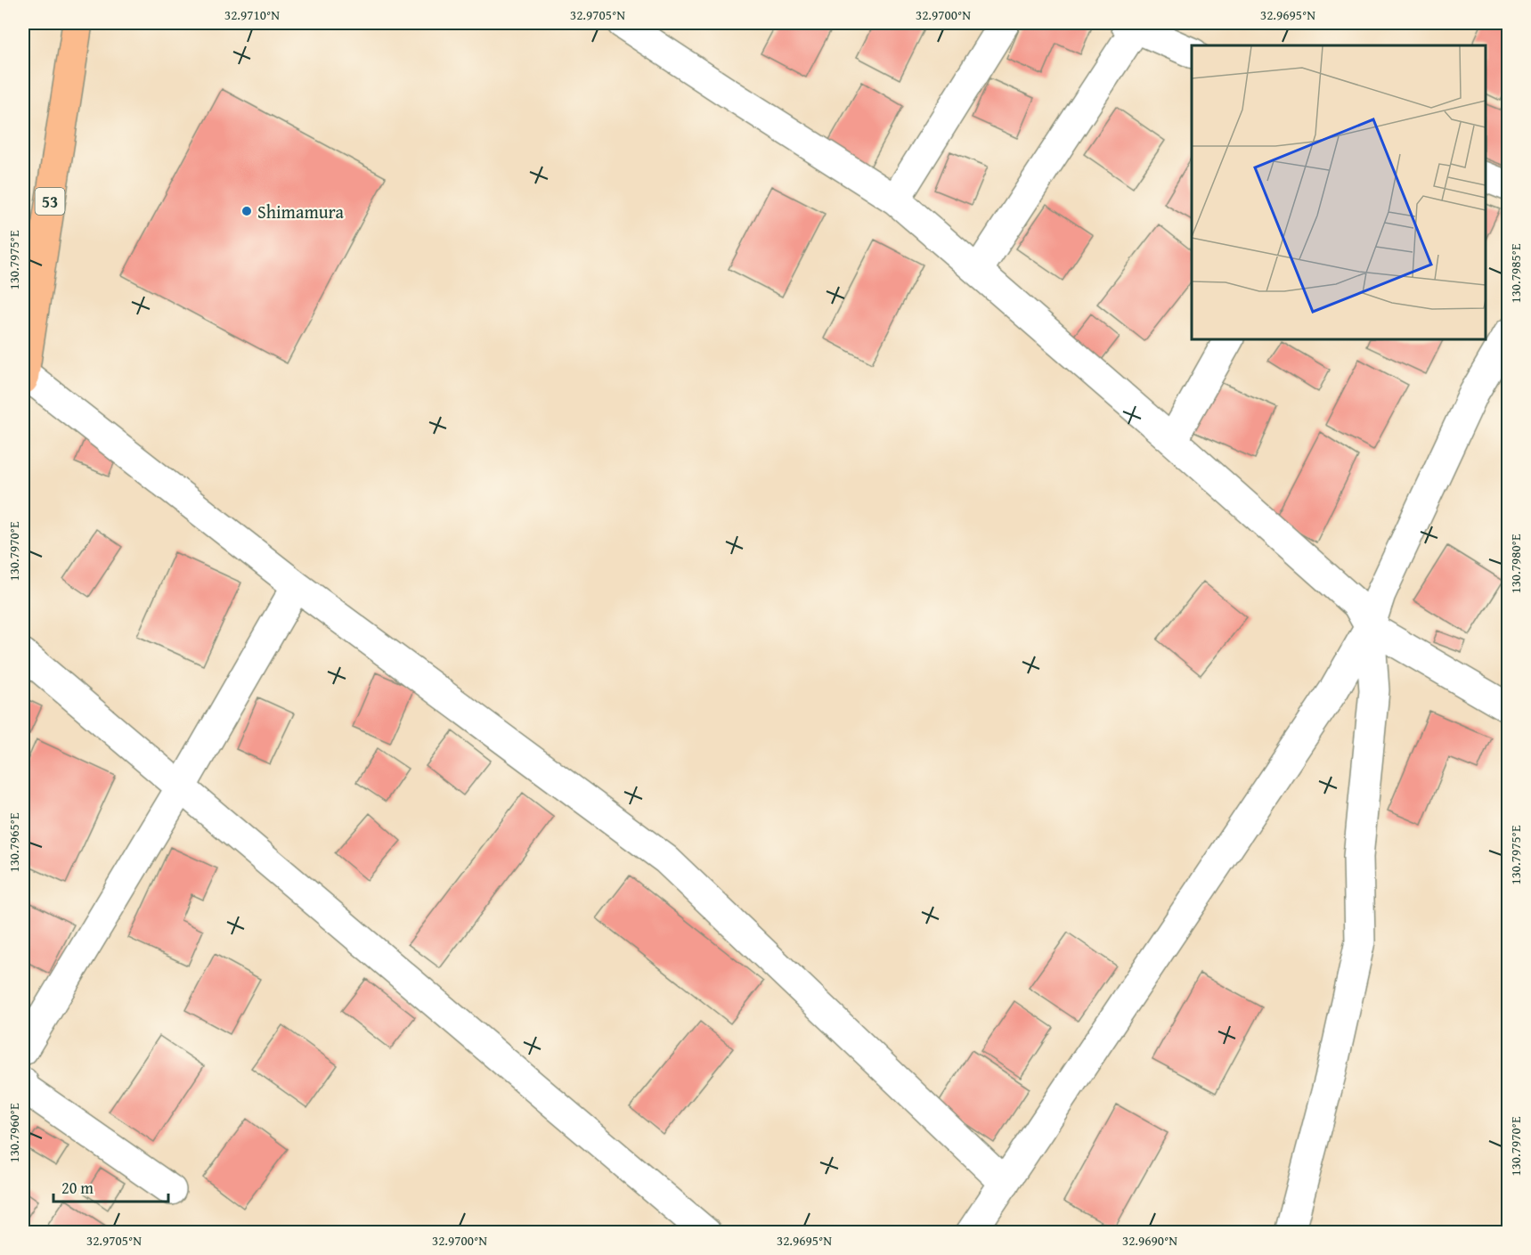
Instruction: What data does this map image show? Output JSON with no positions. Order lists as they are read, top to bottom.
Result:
{
  "streets": {
    "main road": ["53"]
  },
  "places": ["Shimamura"],
  "scale_bar": "20 m",
  "coordinates": [
    "32.9710°N",
    "32.9705°N",
    "32.9700°N",
    "32.9695°N",
    "130.7975°E",
    "130.7985°E",
    "130.7970°E",
    "130.7980°E",
    "130.7965°E",
    "130.7960°E",
    "32.9690°N"
  ]
}
